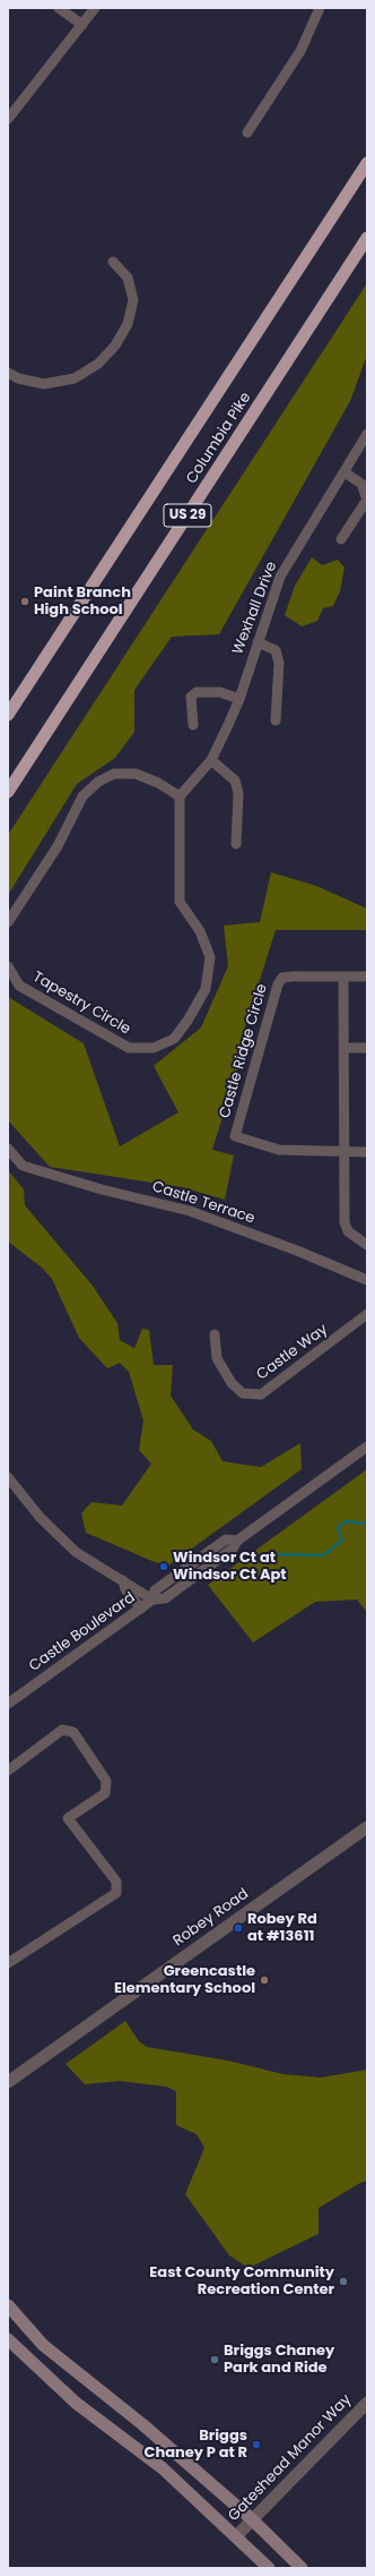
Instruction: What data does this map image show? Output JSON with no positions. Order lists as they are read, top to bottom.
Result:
{
  "streets": {
    "highway": ["Columbia Pike", "US 29"],
    "street": [
      "Wexhall Drive",
      "Tapestry Circle",
      "Castle Ridge Circle",
      "Castle Terrace",
      "Castle Way",
      "Castle Boulevard",
      "Robey Road",
      "Gateshead Manor Way"
    ]
  },
  "crossings": [
    ["Wexhall Drive", "Tapestry Circle"]
  ],
  "places": [
    "Paint Branch High School",
    "Windsor Ct at Windsor Ct Apt",
    "Robey Rd at #13611",
    "Greencastle Elementary School",
    "East County Community Recreation Center",
    "Briggs Chaney Park and Ride",
    "Briggs Chaney P at R"
  ]
}
